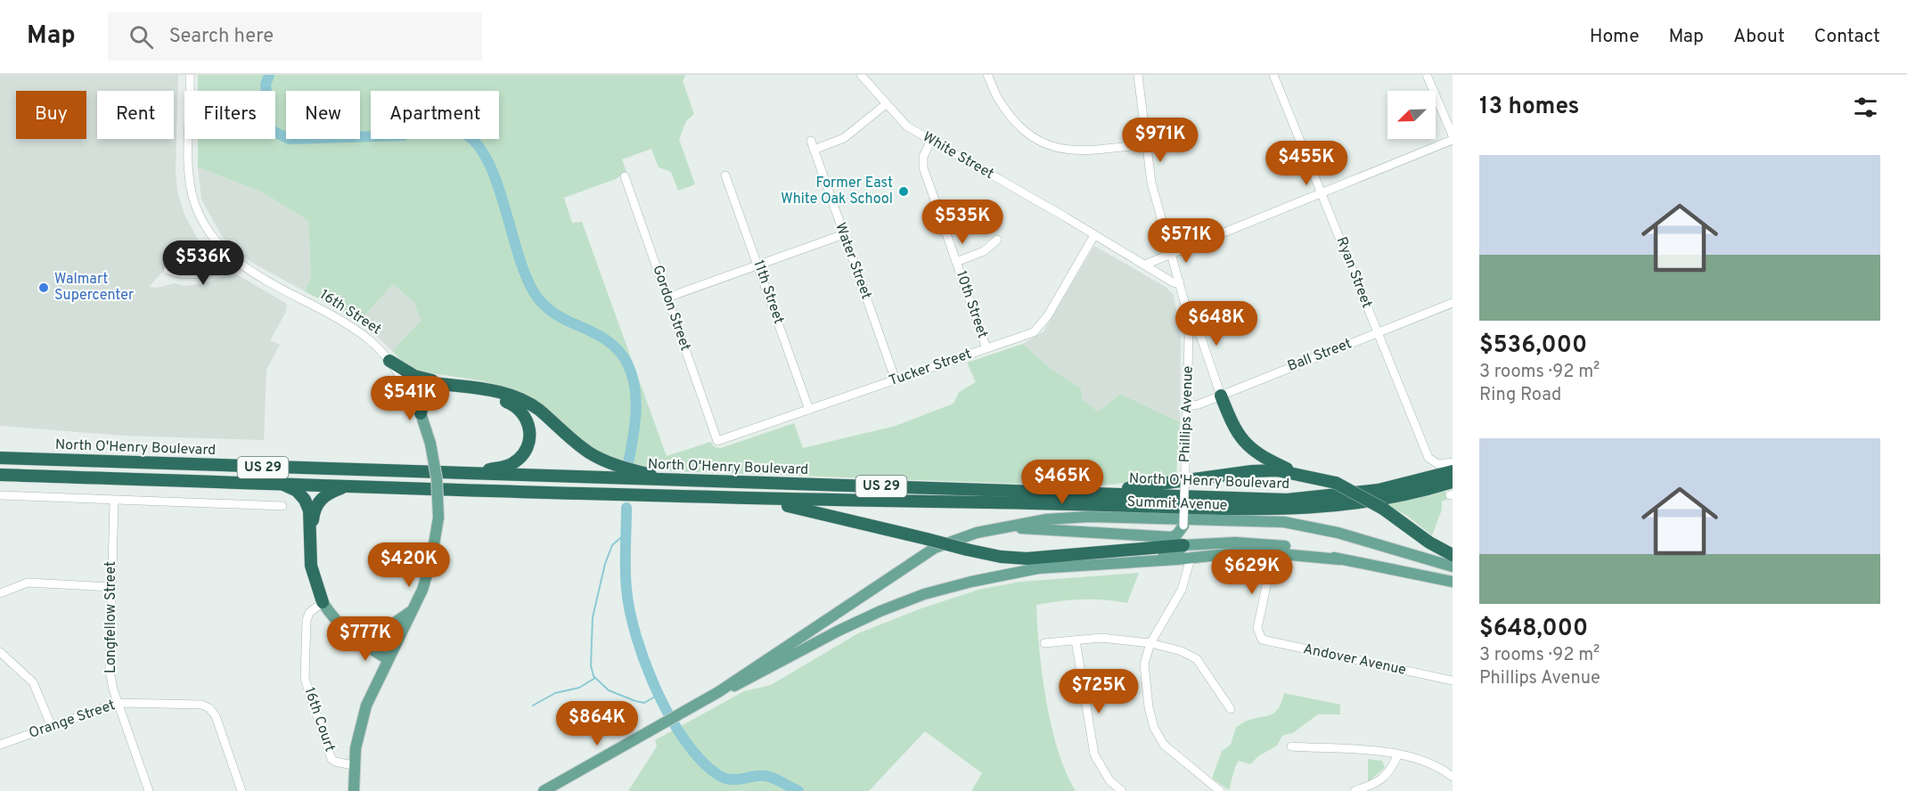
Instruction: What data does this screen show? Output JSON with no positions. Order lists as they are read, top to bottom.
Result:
{
  "streets": {
    "highway": ["North O'Henry Boulevard", "US 29"],
    "main road": ["16th Street", "Summit Avenue"],
    "street": [
      "White Street",
      "Water Street",
      "Ryan Street",
      "11th Street",
      "10th Street",
      "Gordon Street",
      "Ball Street",
      "Tucker Street",
      "Phillips Avenue",
      "Longfellow Street",
      "Andover Avenue",
      "Orange Street",
      "16th Court"
    ]
  },
  "crossings": [
    ["White Street", "10th Street"],
    ["White Street", "Tucker Street"],
    ["White Street", "Phillips Avenue"],
    ["Water Street", "Tucker Street"],
    ["Ryan Street", "Ball Street"],
    ["11th Street", "Tucker Street"],
    ["10th Street", "Tucker Street"],
    ["Gordon Street", "Tucker Street"],
    ["16th Street", "16th Court"],
    ["Ball Street", "Phillips Avenue"],
    ["Phillips Avenue", "Summit Avenue"],
    ["Summit Avenue", "Andover Avenue"],
    ["Longfellow Street", "Orange Street"]
  ],
  "places": ["Former East White Oak School", "Walmart Supercenter"],
  "north": "bottom left",
  "page": {
    "header": "Map",
    "search": "Search here",
    "nav": [
      "Home",
      "Map",
      "About",
      "Contact"
    ],
    "heading": "13 homes",
    "chip": [
      "Buy",
      "Rent",
      "Filters",
      "New",
      "Apartment"
    ],
    "price": [
      "$971K",
      "$455K",
      "$535K",
      "$571K",
      "$536K",
      "$648K",
      "$541K",
      "$465K",
      "$420K",
      "$629K",
      "$777K",
      "$725K",
      "$864K"
    ],
    "list": [
      {
        "name": "$536,000",
        "note": "3 rooms · 92 m² · Ring Road"
      },
      {
        "name": "$648,000",
        "note": "3 rooms · 92 m² · Phillips Avenue"
      }
    ]
  }
}
